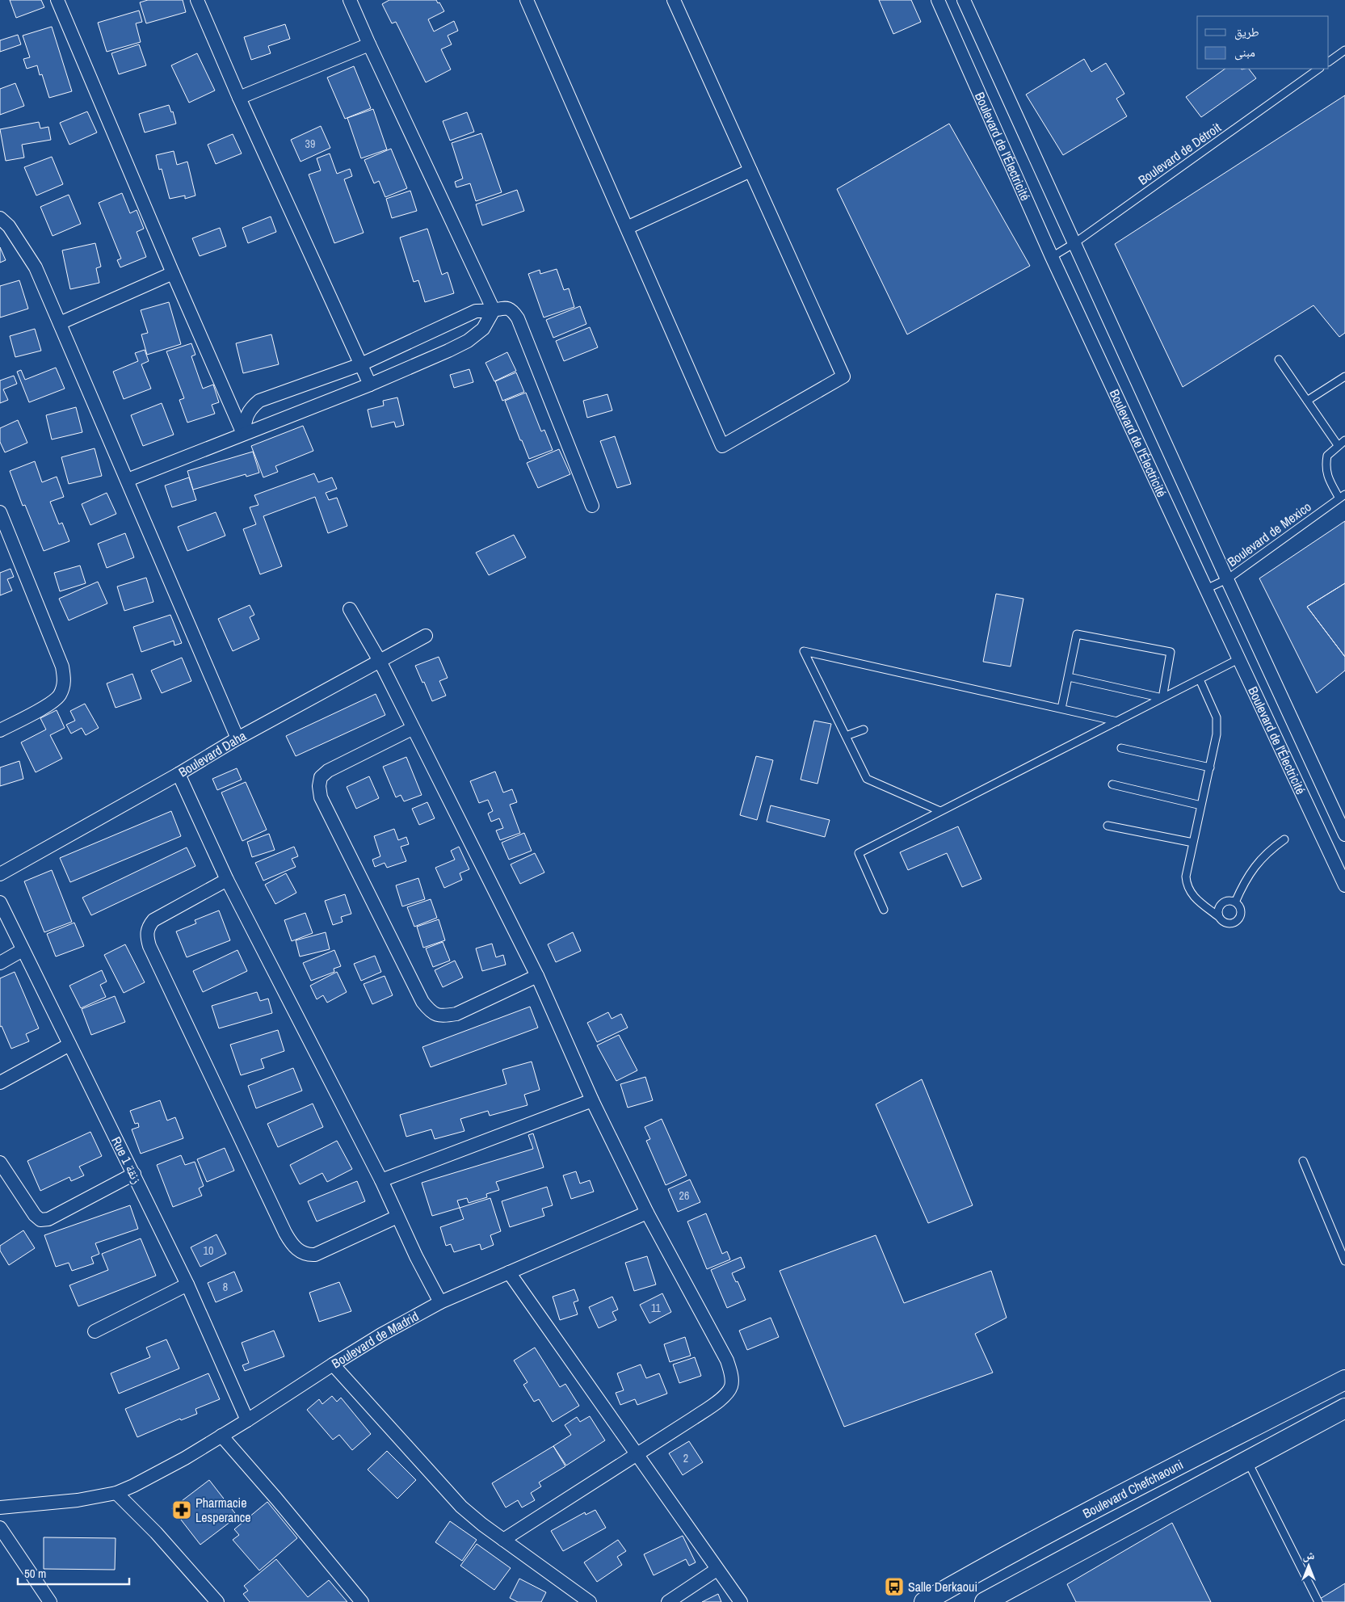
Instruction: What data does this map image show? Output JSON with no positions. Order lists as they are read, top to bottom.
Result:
{
  "streets": {
    "street": [
      "Boulevard de l'Électricité",
      "Boulevard Daha",
      "Rue 1 زنقة",
      "Boulevard de Madrid",
      "Boulevard Chefchaouni"
    ],
    "lane": ["Boulevard de Détroit", "Boulevard de Mexico"]
  },
  "crossings": [
    ["Boulevard de l'Électricité", "Boulevard de Détroit"],
    ["Boulevard de l'Électricité", "Boulevard de Mexico"],
    ["Rue 1 زنقة", "Boulevard de Madrid"]
  ],
  "places": {
    "pharmacy": ["Pharmacie Lesperance"],
    "bus stop": ["Salle Derkaoui"]
  },
  "house_numbers": [
    "39",
    "26",
    "10",
    "8",
    "11",
    "2"
  ],
  "legend": ["طريق", "مبنى"],
  "scale_bar": "50 m",
  "north": "top"
}
